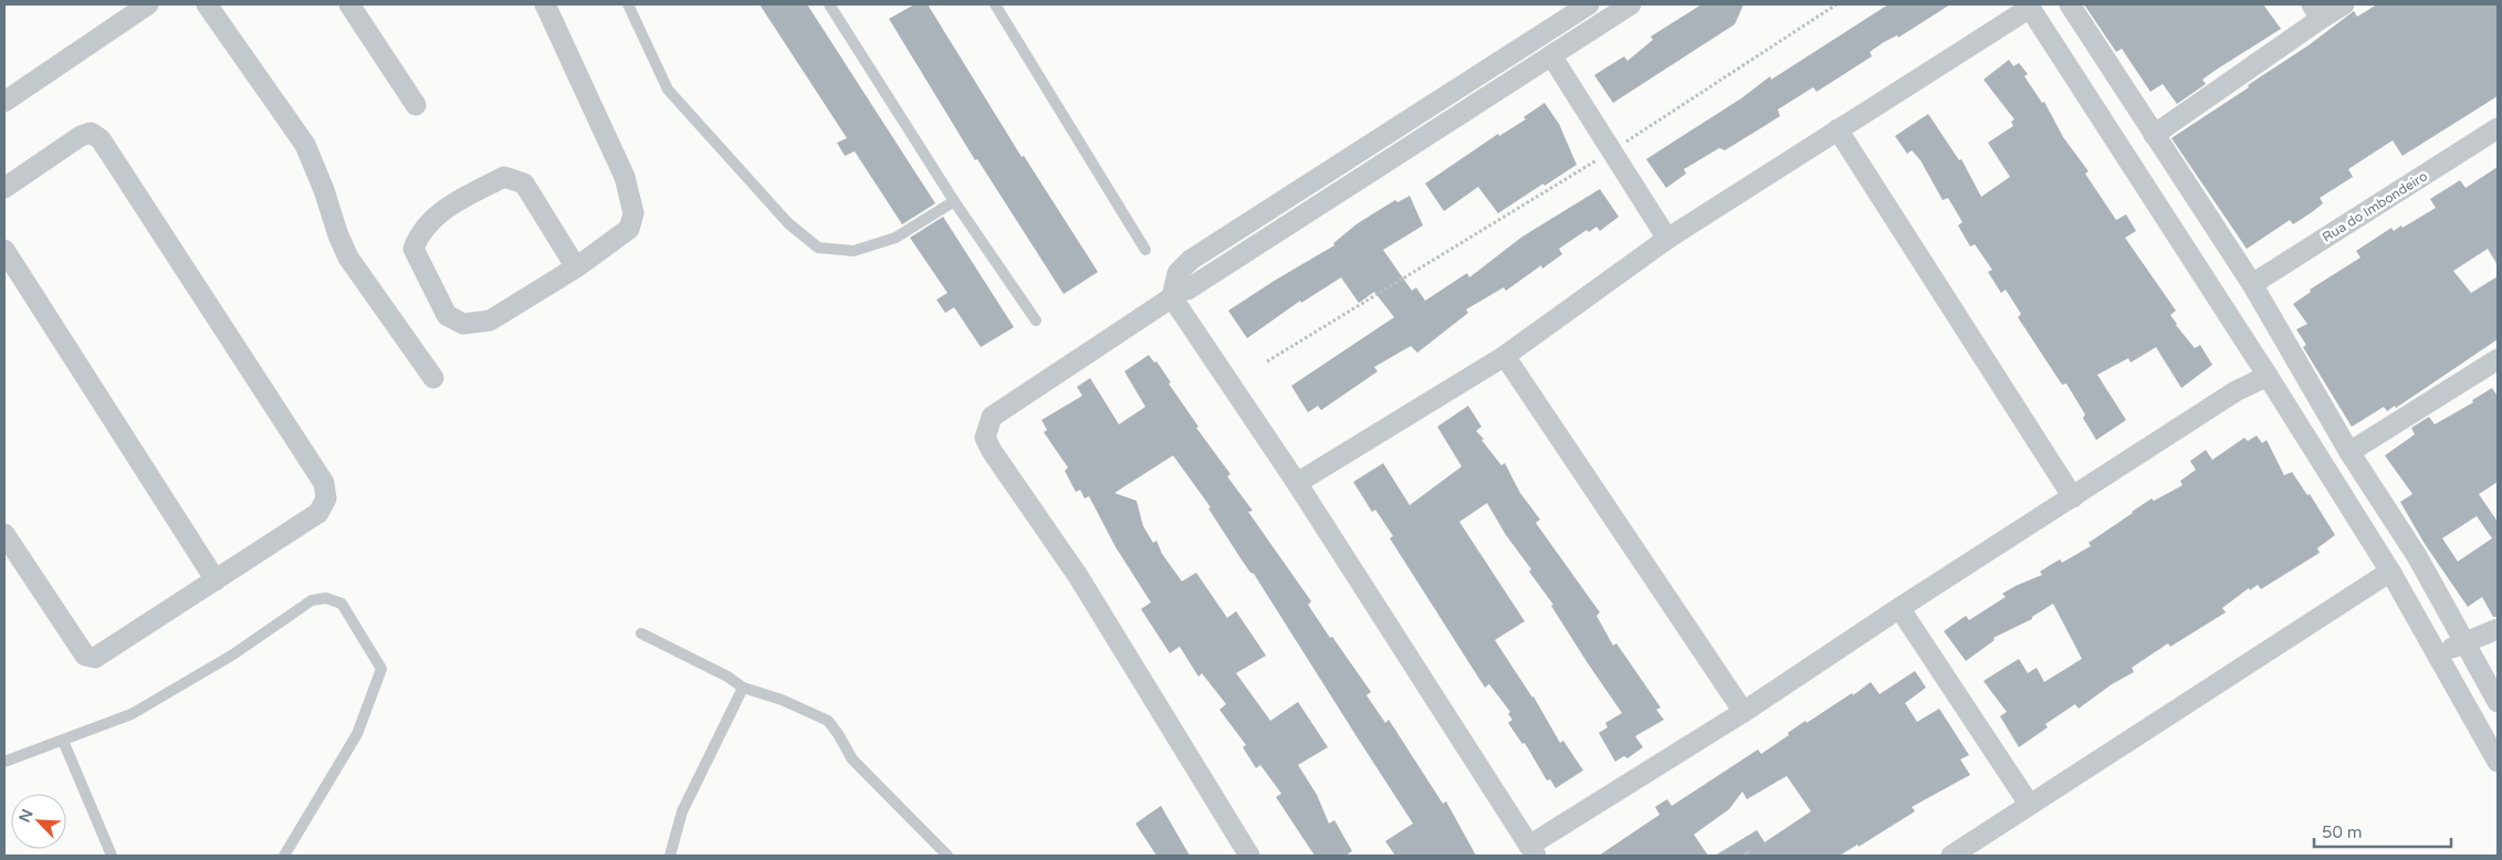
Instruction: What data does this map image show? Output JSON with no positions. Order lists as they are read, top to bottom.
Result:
{
  "streets": {
    "street": ["Rua do Imbondeiro"]
  },
  "scale_bar": "50 m",
  "north": "top left"
}
